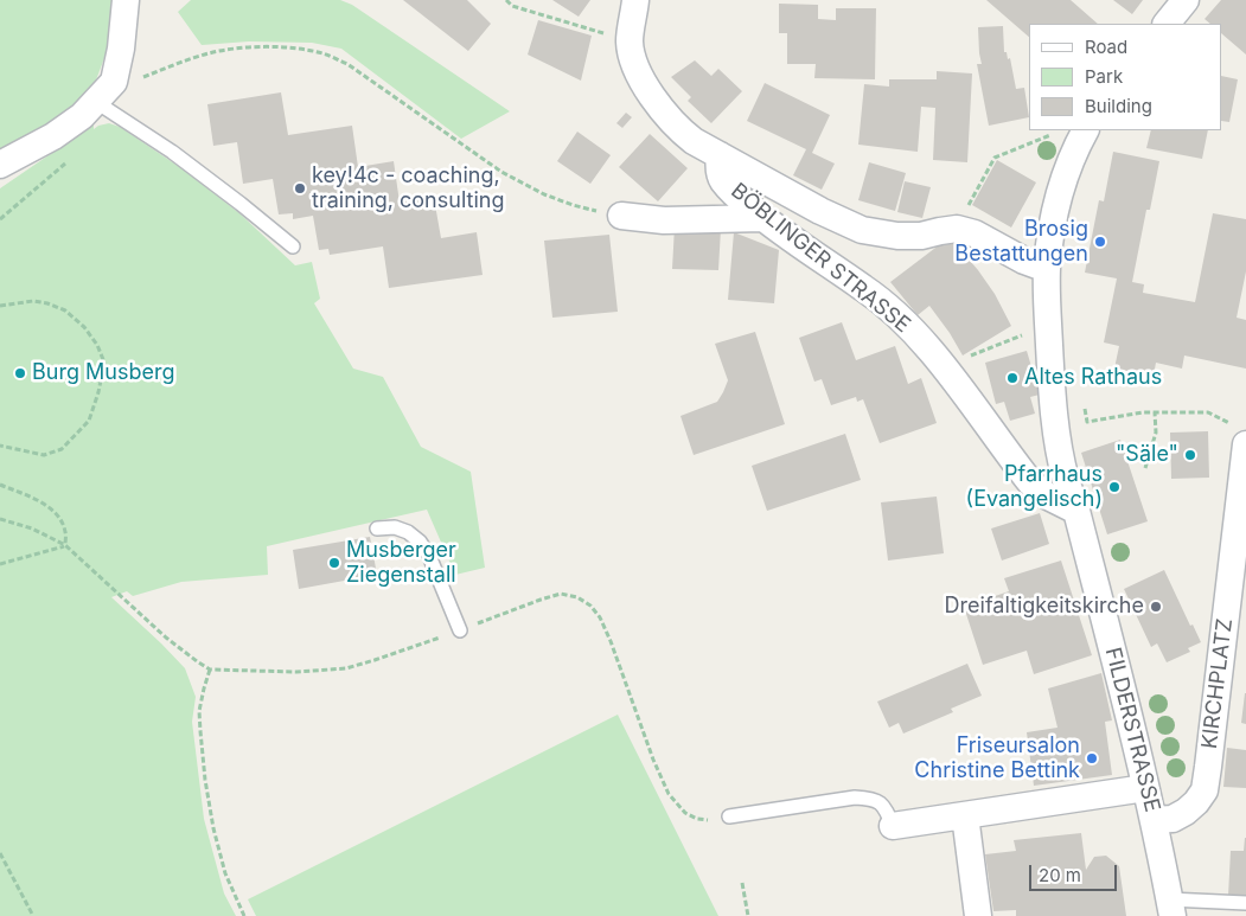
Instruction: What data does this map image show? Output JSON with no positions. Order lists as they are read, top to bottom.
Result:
{
  "streets": {
    "street": ["BÖBLINGER STRASSE", "KIRCHPLATZ", "FILDERSTRASSE"]
  },
  "crossings": [
    ["BÖBLINGER STRASSE", "FILDERSTRASSE"],
    ["KIRCHPLATZ", "FILDERSTRASSE"]
  ],
  "places": [
    "key!4c - coaching, training, consulting",
    "Brosig Bestattungen",
    "Burg Musberg",
    "Altes Rathaus",
    "\"Säle\"",
    "Pfarrhaus (Evangelisch)",
    "Musberger Ziegenstall",
    "Dreifaltigkeitskirche",
    "Friseursalon Christine Bettink"
  ],
  "legend": ["Road", "Park", "Building"],
  "scale_bar": "20 m"
}
